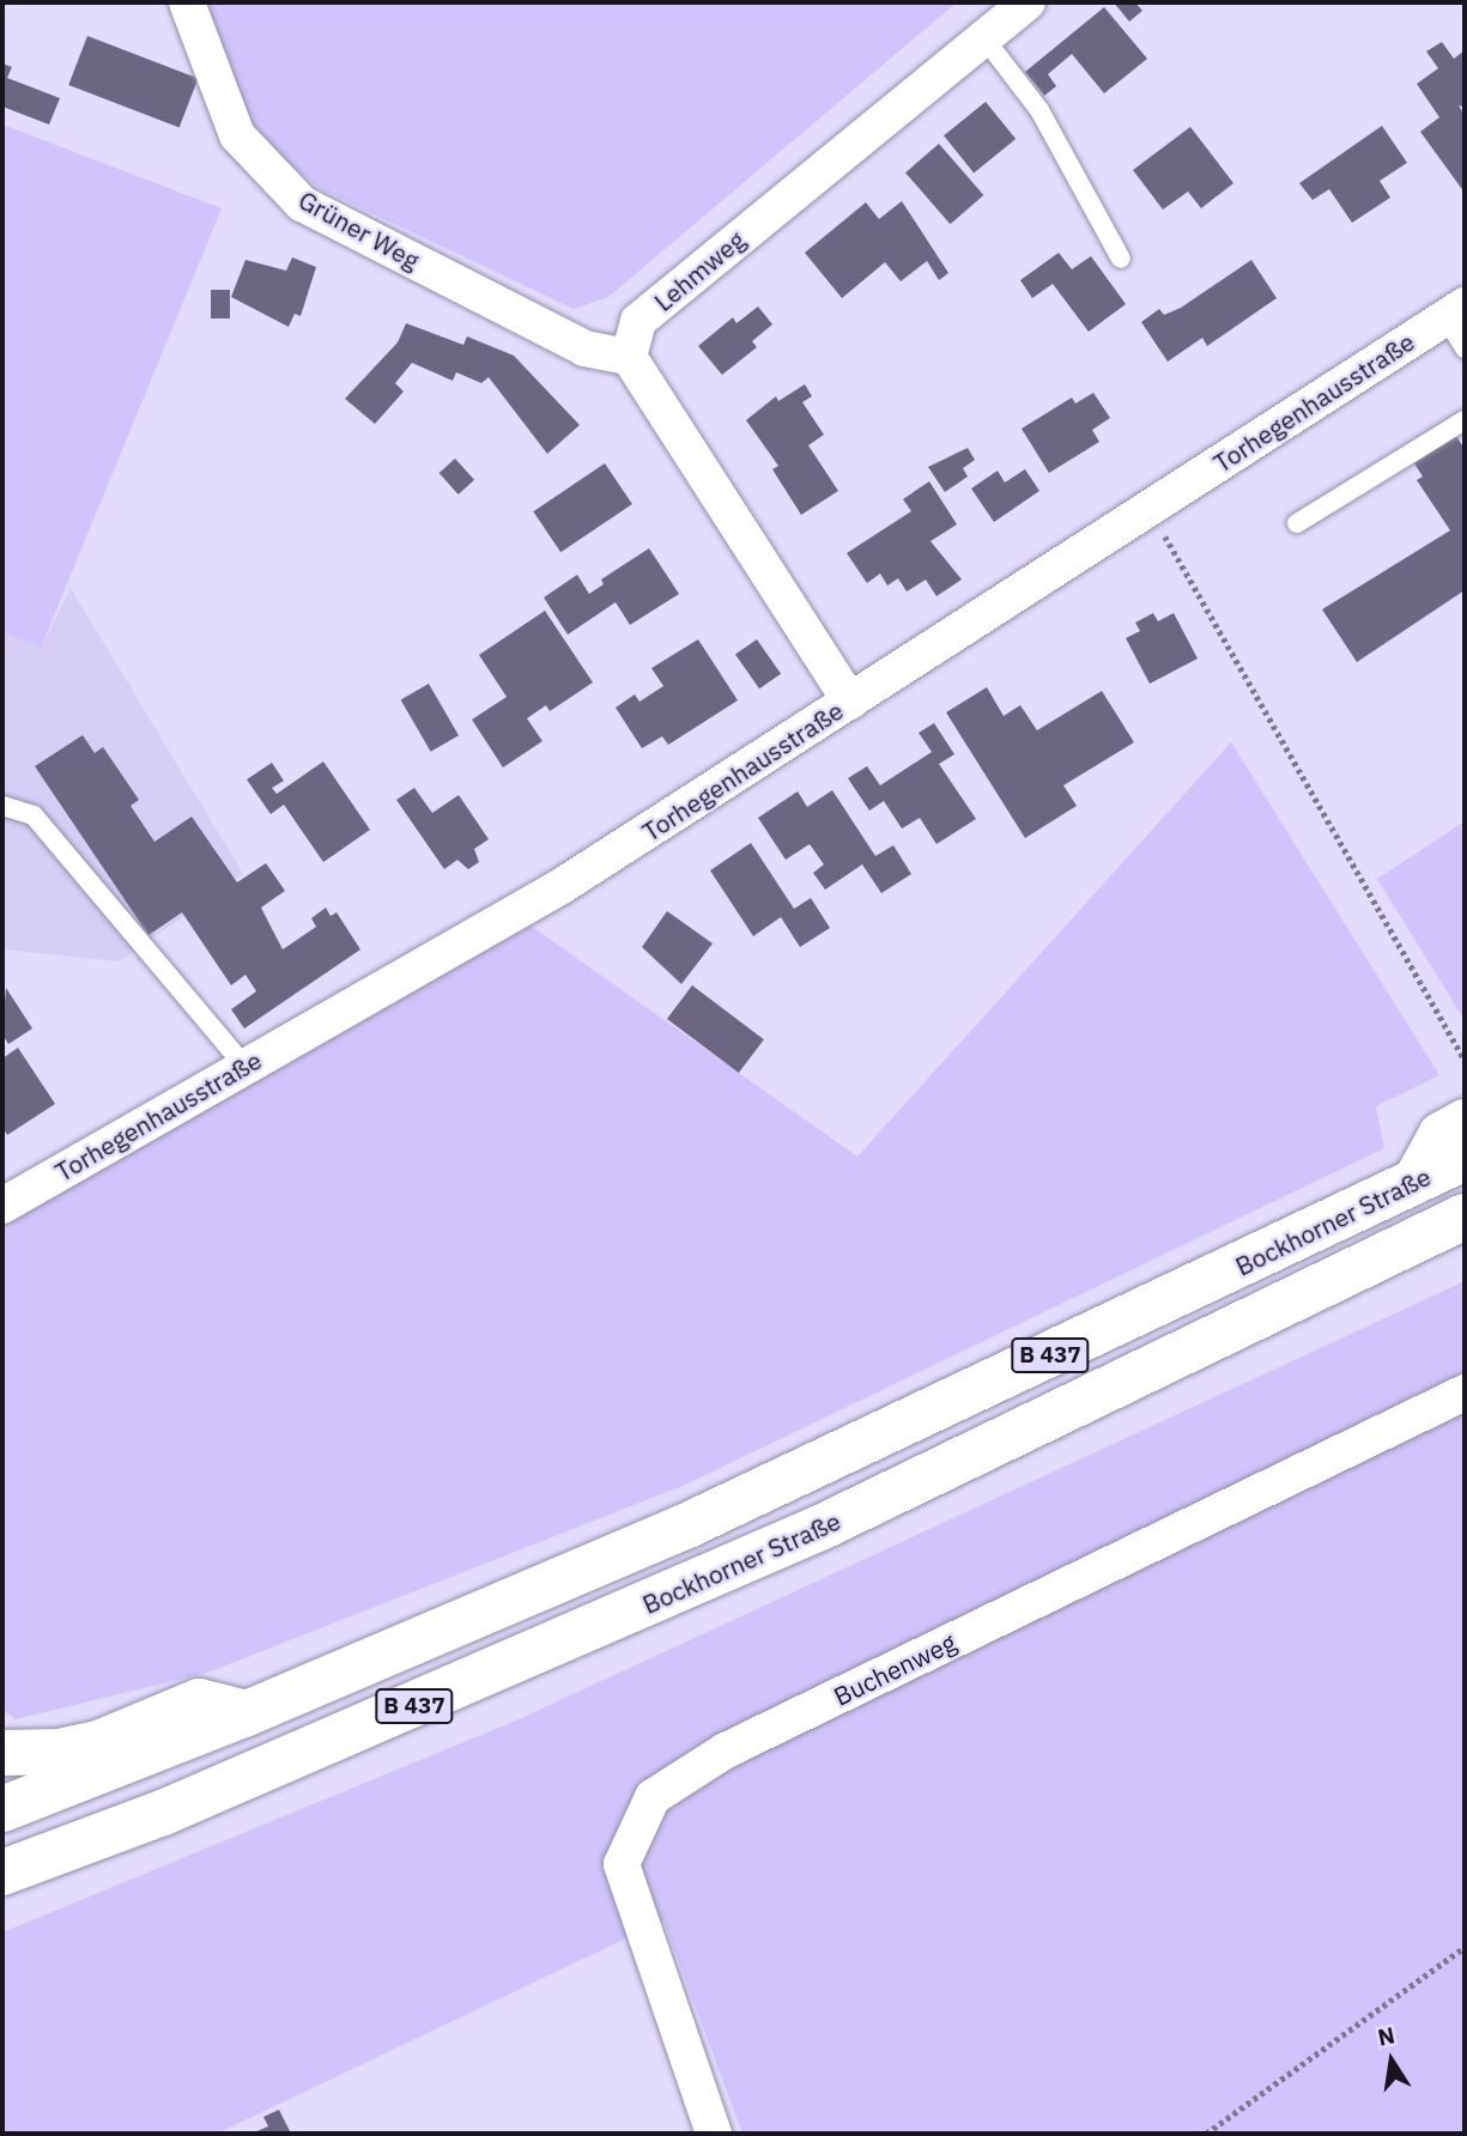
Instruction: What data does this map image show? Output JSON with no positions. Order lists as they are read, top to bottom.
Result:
{
  "streets": {
    "main road": ["Bockhorner Straße", "B 437"],
    "street": [
      "Grüner Weg",
      "Lehmweg",
      "Torhegenhausstraße",
      "Buchenweg"
    ]
  },
  "crossings": [
    ["Grüner Weg", "Lehmweg"]
  ],
  "north": "top"
}
